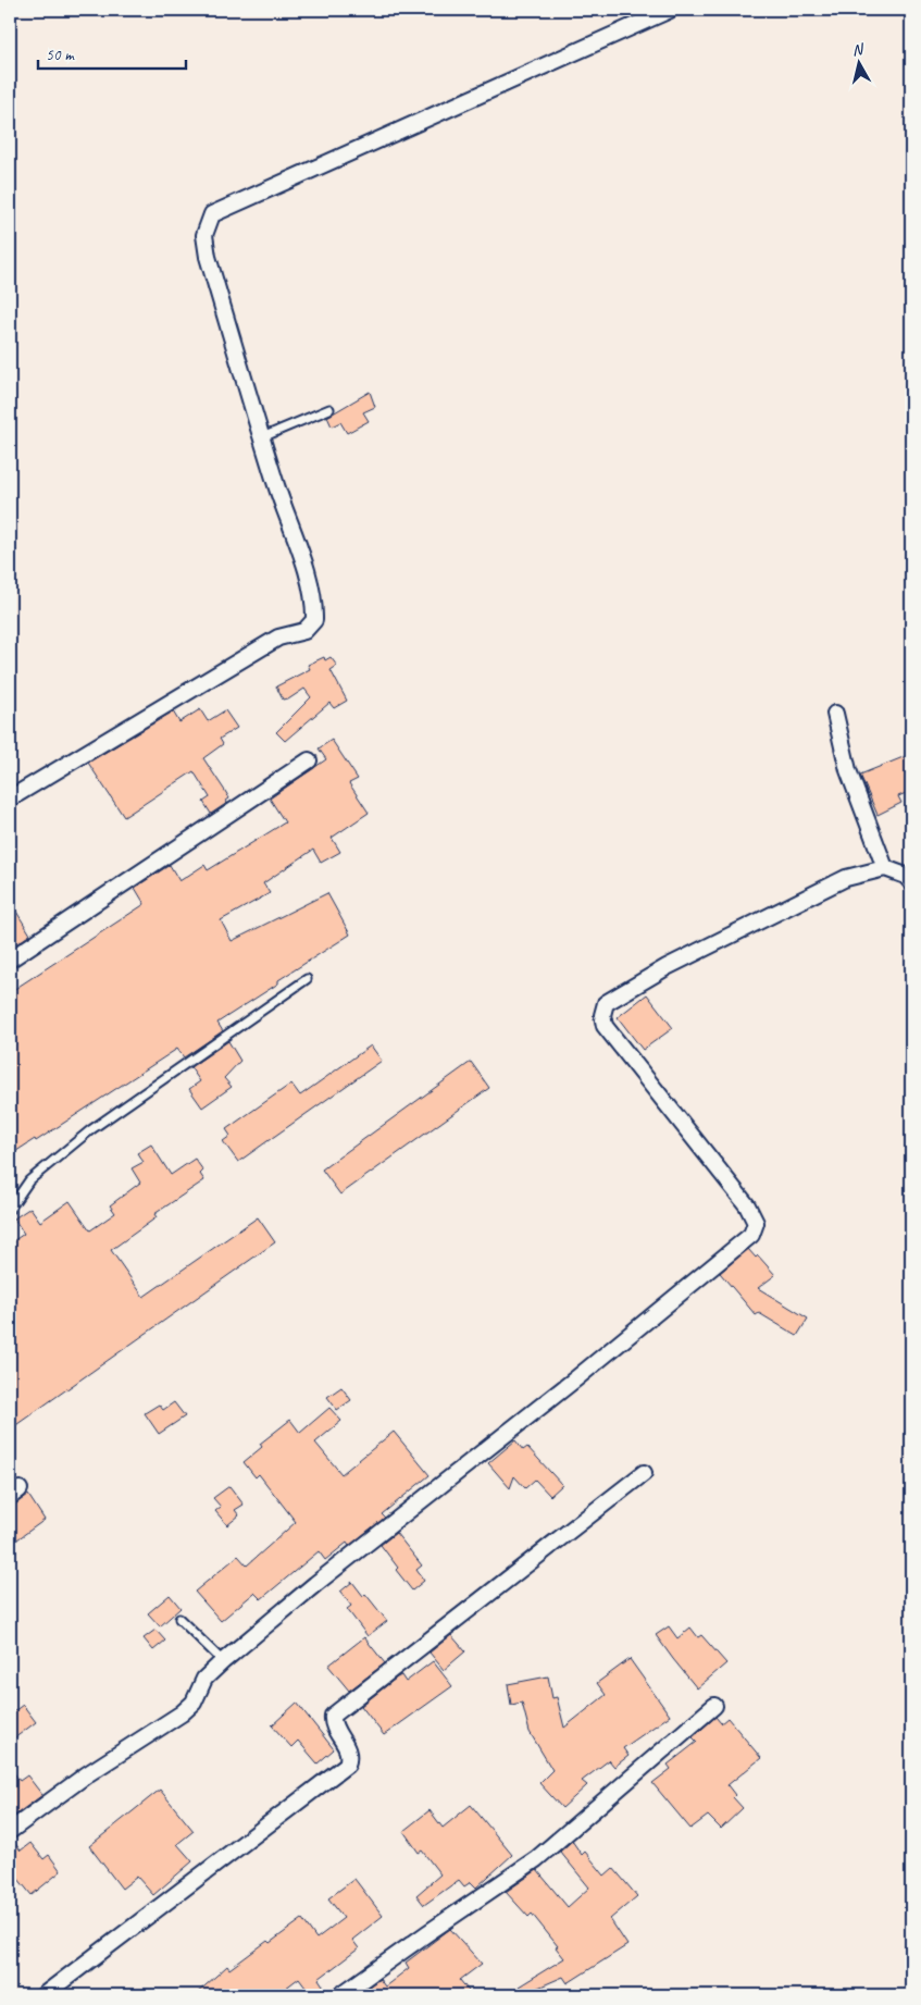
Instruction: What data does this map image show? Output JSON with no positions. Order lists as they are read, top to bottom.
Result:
{
  "scale_bar": "50 m",
  "north": "top"
}
